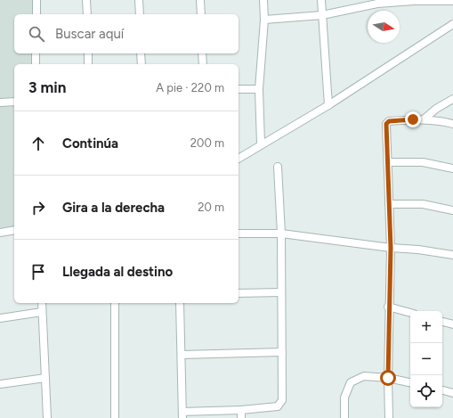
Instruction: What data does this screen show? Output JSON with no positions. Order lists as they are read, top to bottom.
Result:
{
  "north": "right",
  "page": {
    "search": "Buscar aquí",
    "heading": ["3 min", "A pie · 220 m"],
    "list": [
      ["Continúa", "200 m"],
      ["Gira a la derecha", "20 m"],
      "Llegada al destino"
    ],
    "map_buttons": ["+", "−"]
  }
}
